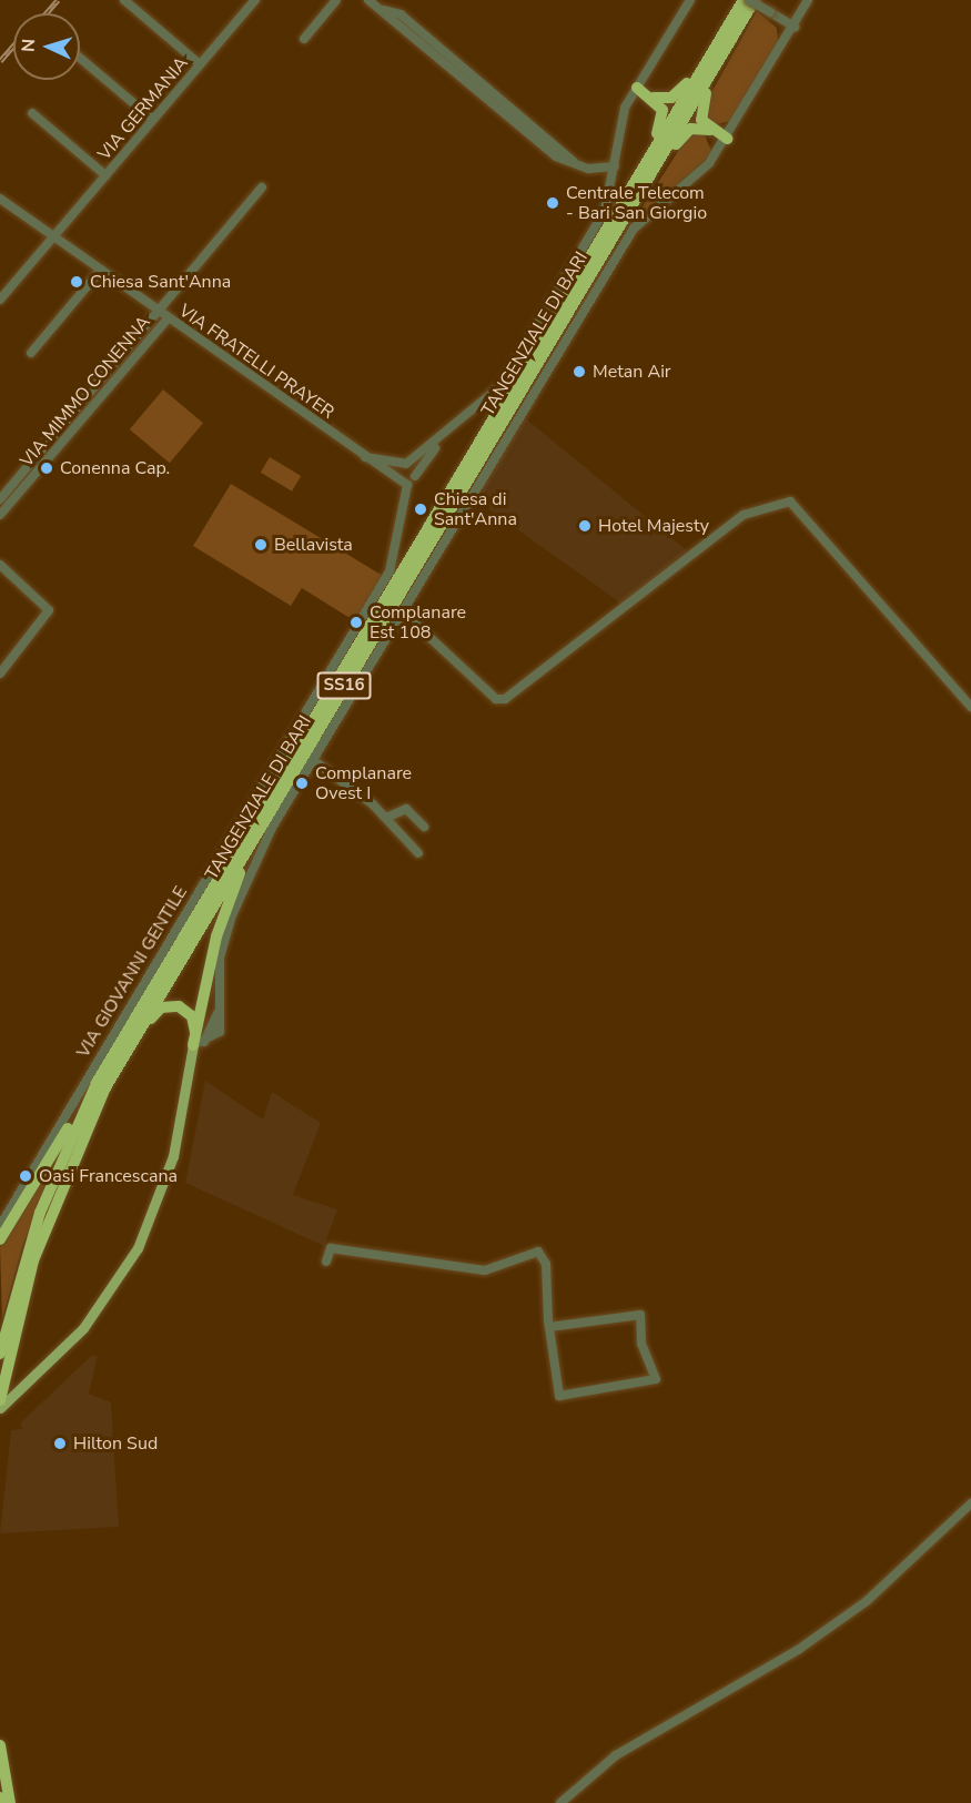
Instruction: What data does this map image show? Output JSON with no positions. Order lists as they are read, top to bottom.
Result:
{
  "streets": {
    "highway": ["TANGENZIALE DI BARI", "SS16"],
    "street": [
      "VIA GERMANIA",
      "VIA FRATELLI PRAYER",
      "VIA MIMMO CONENNA",
      "VIA GIOVANNI GENTILE"
    ]
  },
  "crossings": [
    ["VIA GERMANIA", "VIA FRATELLI PRAYER"],
    ["TANGENZIALE DI BARI", "SS16"],
    ["VIA FRATELLI PRAYER", "VIA MIMMO CONENNA"],
    ["VIA FRATELLI PRAYER", "VIA GIOVANNI GENTILE"]
  ],
  "places": [
    "Centrale Telecom - Bari San Giorgio",
    "Chiesa Sant'Anna",
    "Metan Air",
    "Conenna Cap.",
    "Chiesa di Sant'Anna",
    "Hotel Majesty",
    "Bellavista",
    "Complanare Est 108",
    "Complanare Ovest I",
    "Oasi Francescana",
    "Hilton Sud"
  ],
  "north": "left"
}
